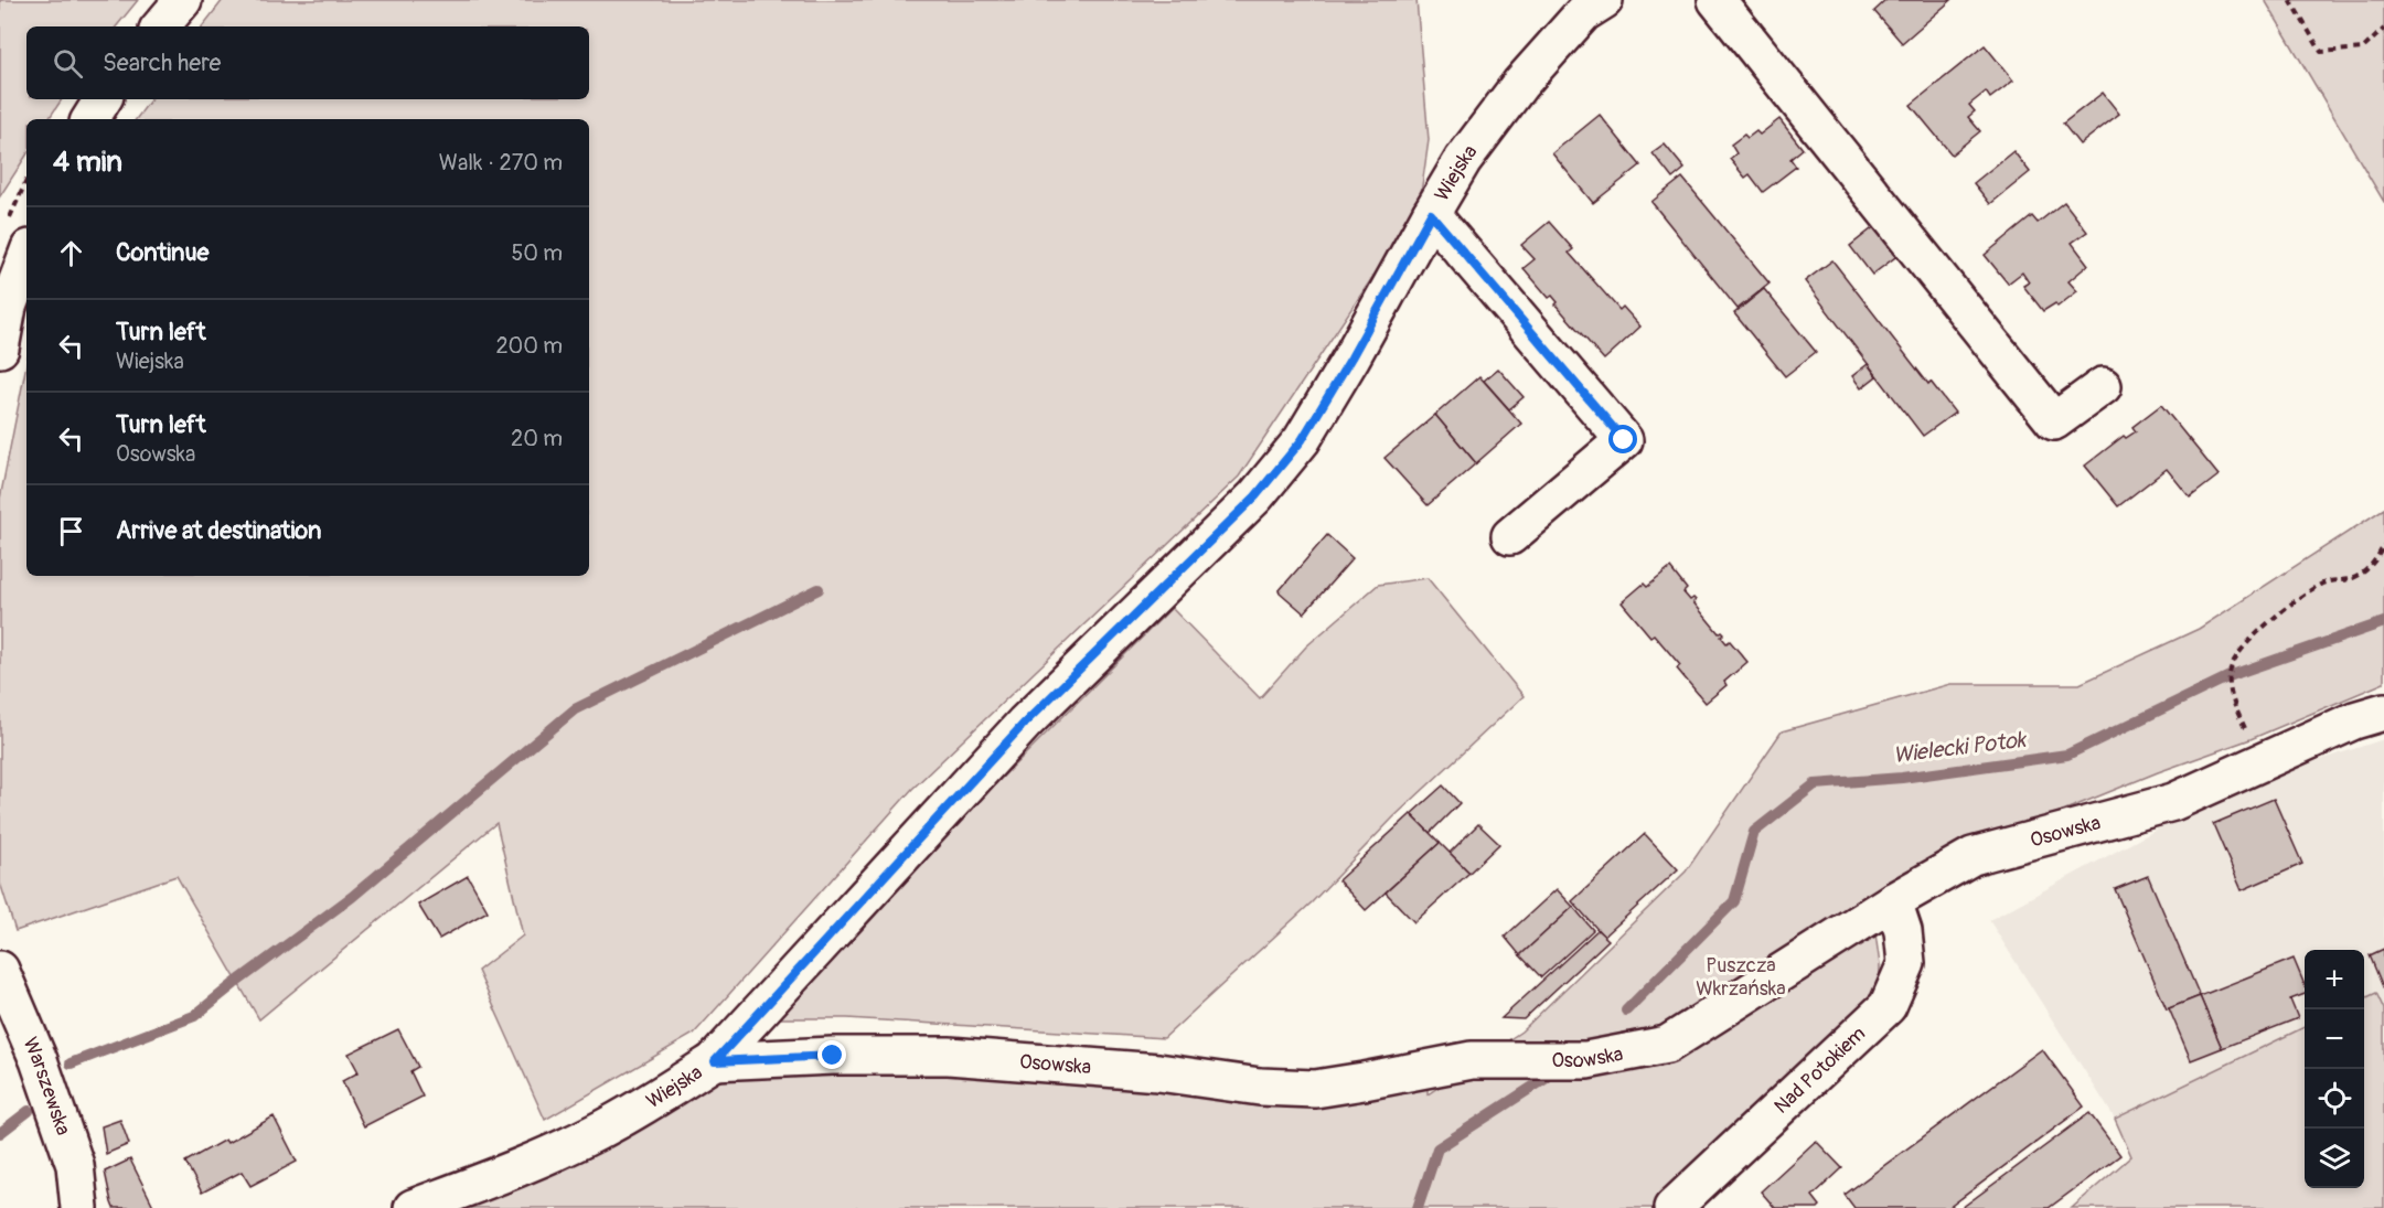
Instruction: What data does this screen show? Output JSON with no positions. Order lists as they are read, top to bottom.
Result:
{
  "streets": {
    "street": [
      "Wiejska",
      "Osowska",
      "Nad Potokiem",
      "Warszewska"
    ]
  },
  "crossings": [
    ["Wiejska", "Osowska"],
    ["Osowska", "Nad Potokiem"]
  ],
  "water": ["Wielecki Potok"],
  "parks": ["Puszcza Wkrzańska"],
  "page": {
    "search": "Search here",
    "heading": ["4 min", "Walk · 270 m"],
    "list": [
      ["Continue", "50 m"],
      ["Turn left", "Wiejska", "200 m"],
      ["Turn left", "Osowska", "20 m"],
      "Arrive at destination"
    ],
    "map_buttons": ["+", "−"]
  }
}
